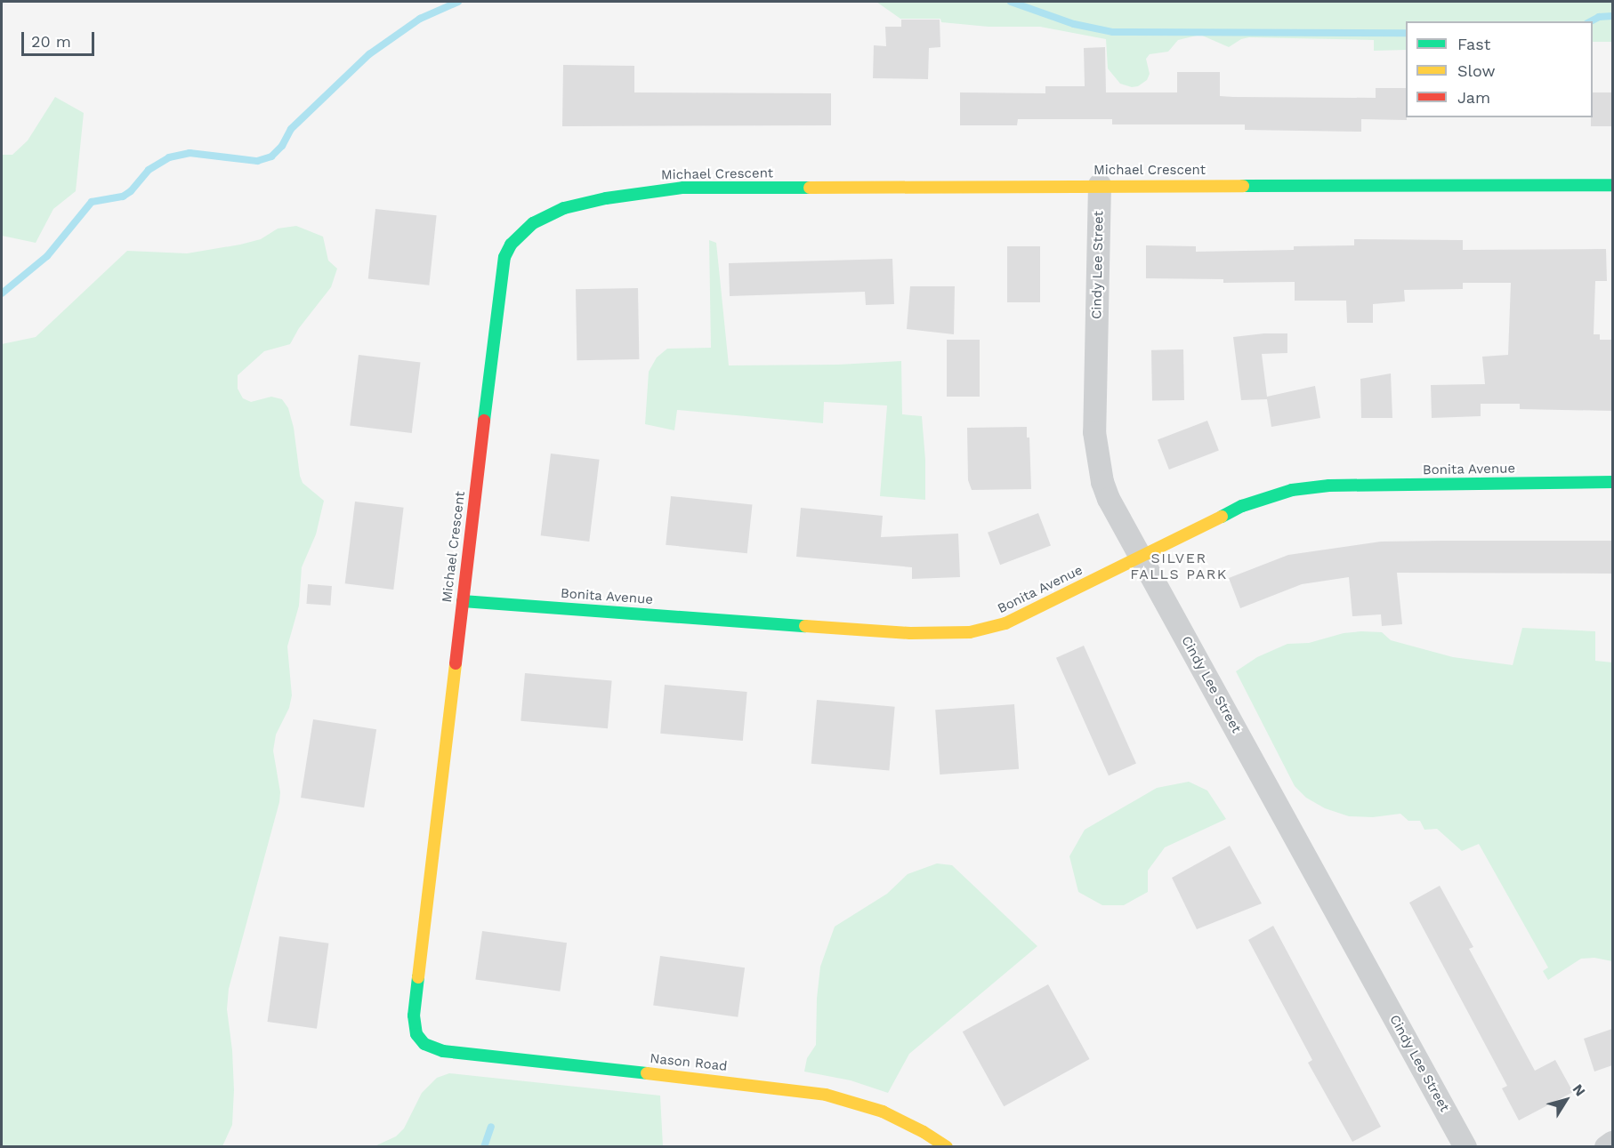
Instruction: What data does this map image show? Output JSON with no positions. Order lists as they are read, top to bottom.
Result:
{
  "streets": {
    "street": [
      "Michael Crescent",
      "Cindy Lee Street",
      "Bonita Avenue",
      "Nason Road"
    ]
  },
  "crossings": [
    ["Michael Crescent", "Cindy Lee Street"],
    ["Michael Crescent", "Bonita Avenue"],
    ["Michael Crescent", "Nason Road"],
    ["Cindy Lee Street", "Bonita Avenue"]
  ],
  "districts": ["SILVER FALLS PARK"],
  "legend": ["Fast", "Slow", "Jam"],
  "scale_bar": "20 m",
  "north": "top right"
}
